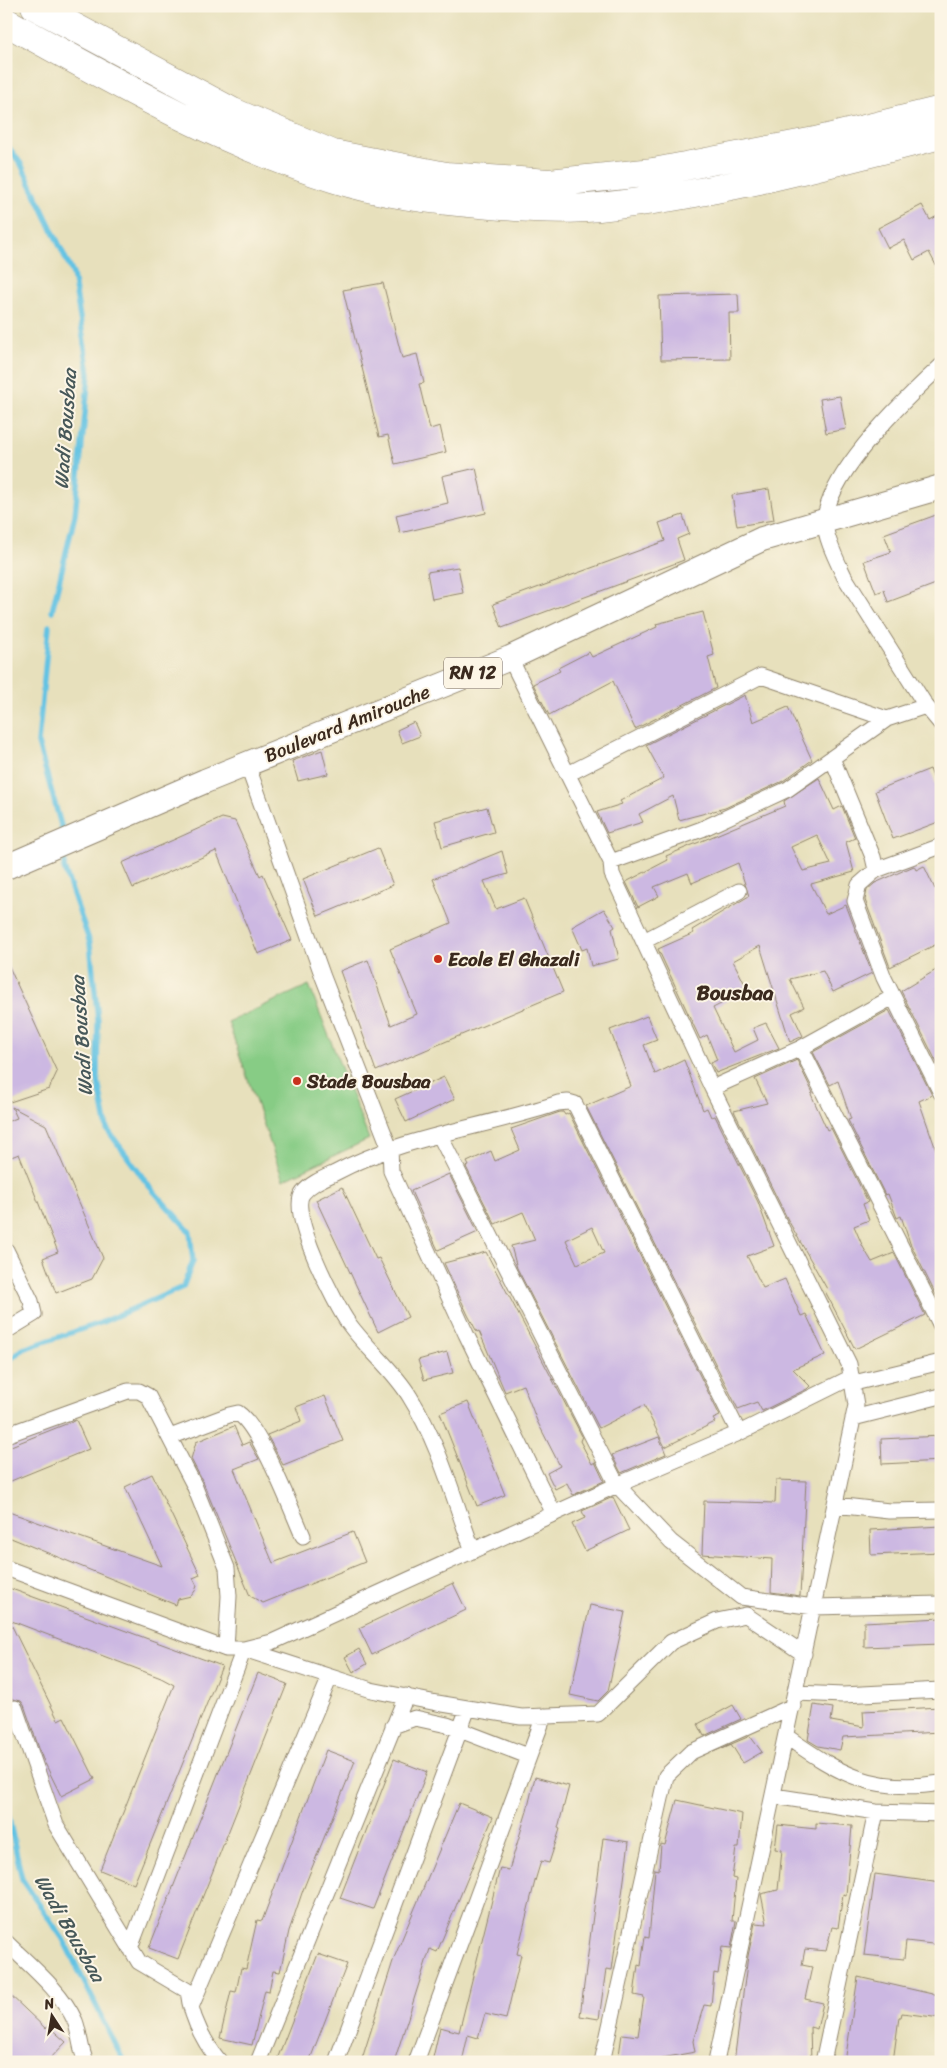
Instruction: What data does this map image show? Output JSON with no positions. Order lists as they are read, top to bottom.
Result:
{
  "streets": {
    "main road": ["RN 12", "Boulevard Amirouche"]
  },
  "districts": ["Bousbaa"],
  "water": ["Wadi Bousbaa"],
  "places": ["Ecole El Ghazali", "Stade Bousbaa"],
  "north": "top"
}
